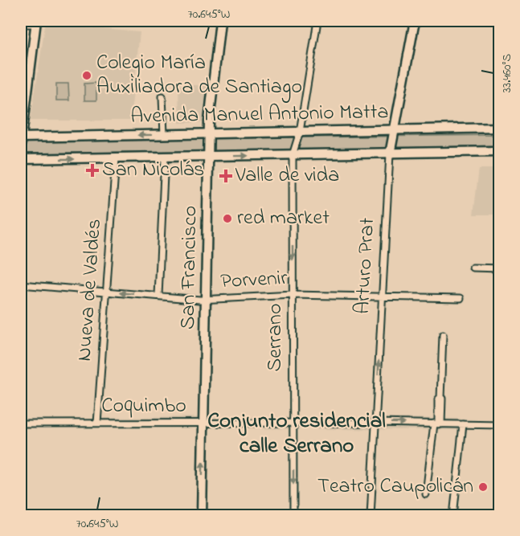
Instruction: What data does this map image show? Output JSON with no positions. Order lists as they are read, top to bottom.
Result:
{
  "streets": {
    "main road": ["Avenida Manuel Antonio Matta", "Arturo Prat", "San Francisco"],
    "street": [
      "Porvenir",
      "Nueva de Valdés",
      "Serrano",
      "Coquimbo"
    ]
  },
  "crossings": [
    ["Avenida Manuel Antonio Matta", "Arturo Prat"],
    ["Avenida Manuel Antonio Matta", "San Francisco"],
    ["Avenida Manuel Antonio Matta", "Nueva de Valdés"],
    ["Avenida Manuel Antonio Matta", "Serrano"],
    ["Arturo Prat", "Porvenir"],
    ["Arturo Prat", "Coquimbo"],
    ["San Francisco", "Porvenir"],
    ["San Francisco", "Coquimbo"],
    ["Porvenir", "Nueva de Valdés"],
    ["Porvenir", "Serrano"],
    ["Nueva de Valdés", "Coquimbo"],
    ["Serrano", "Coquimbo"]
  ],
  "one_way": ["Serrano"],
  "districts": ["Conjunto residencial calle Serrano"],
  "places": {
    "other": ["Colegio María Auxiliadora de Santiago", "red market", "Teatro Caupolicán"],
    "health": ["San Nicolás", "Valle de vida"]
  },
  "coordinates": ["70.645°W", "33.460°S"]
}
